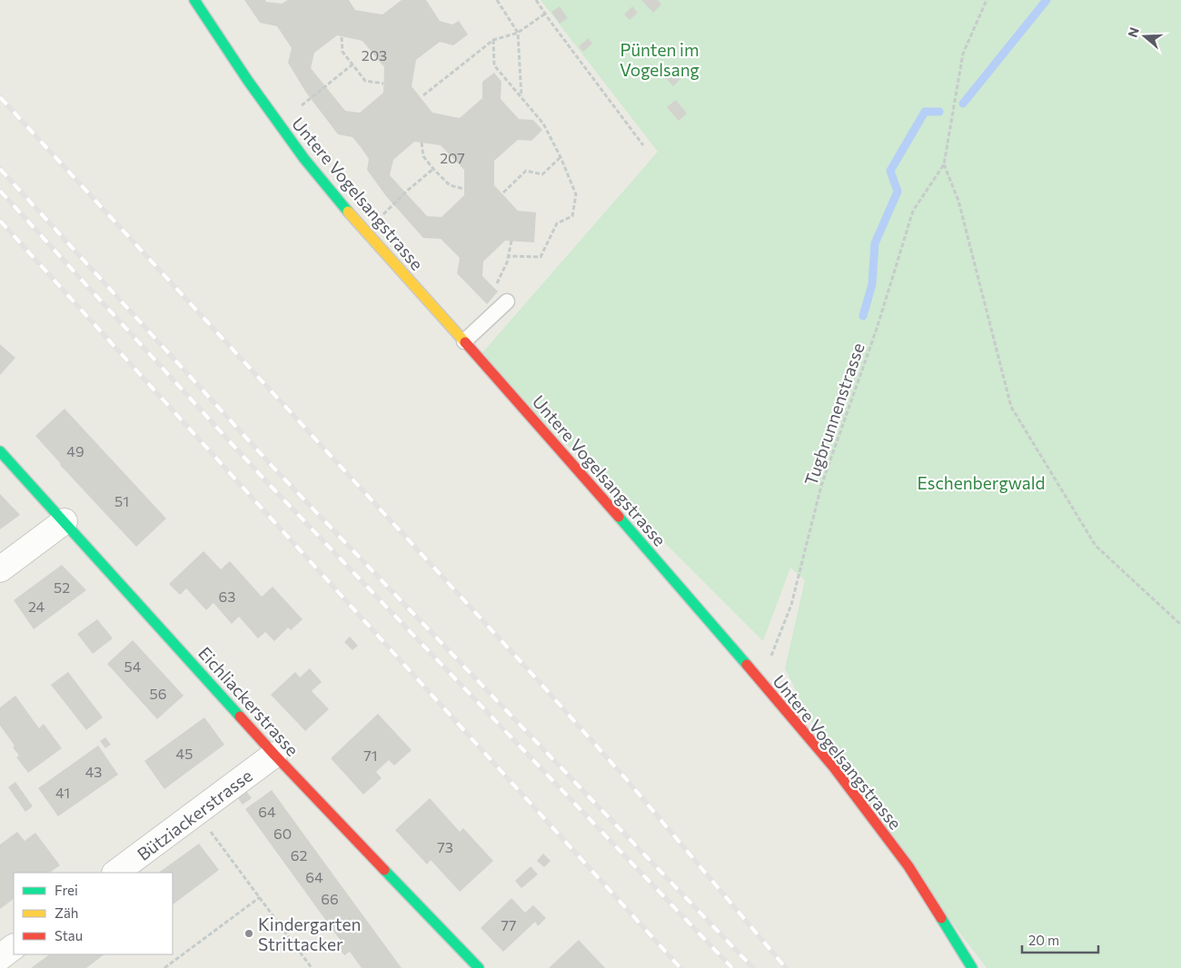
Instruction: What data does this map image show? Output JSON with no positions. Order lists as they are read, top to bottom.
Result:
{
  "streets": {
    "main road": ["Untere Vogelsangstrasse", "Eichliackerstrasse"],
    "street": ["Bütziackerstrasse"],
    "path": ["Tugbrunnenstrasse"]
  },
  "crossings": [
    ["Untere Vogelsangstrasse", "Tugbrunnenstrasse"],
    ["Eichliackerstrasse", "Bütziackerstrasse"]
  ],
  "parks": ["Pünten im Vogelsang", "Eschenbergwald"],
  "places": ["Kindergarten Strittacker"],
  "house_numbers": [
    "203",
    "207",
    "49",
    "51",
    "52",
    "63",
    "24",
    "54",
    "56",
    "45",
    "71",
    "43",
    "41",
    "64",
    "60",
    "73",
    "62",
    "64",
    "66",
    "77"
  ],
  "legend": ["Frei", "Zäh", "Stau"],
  "scale_bar": "20 m",
  "north": "left"
}
